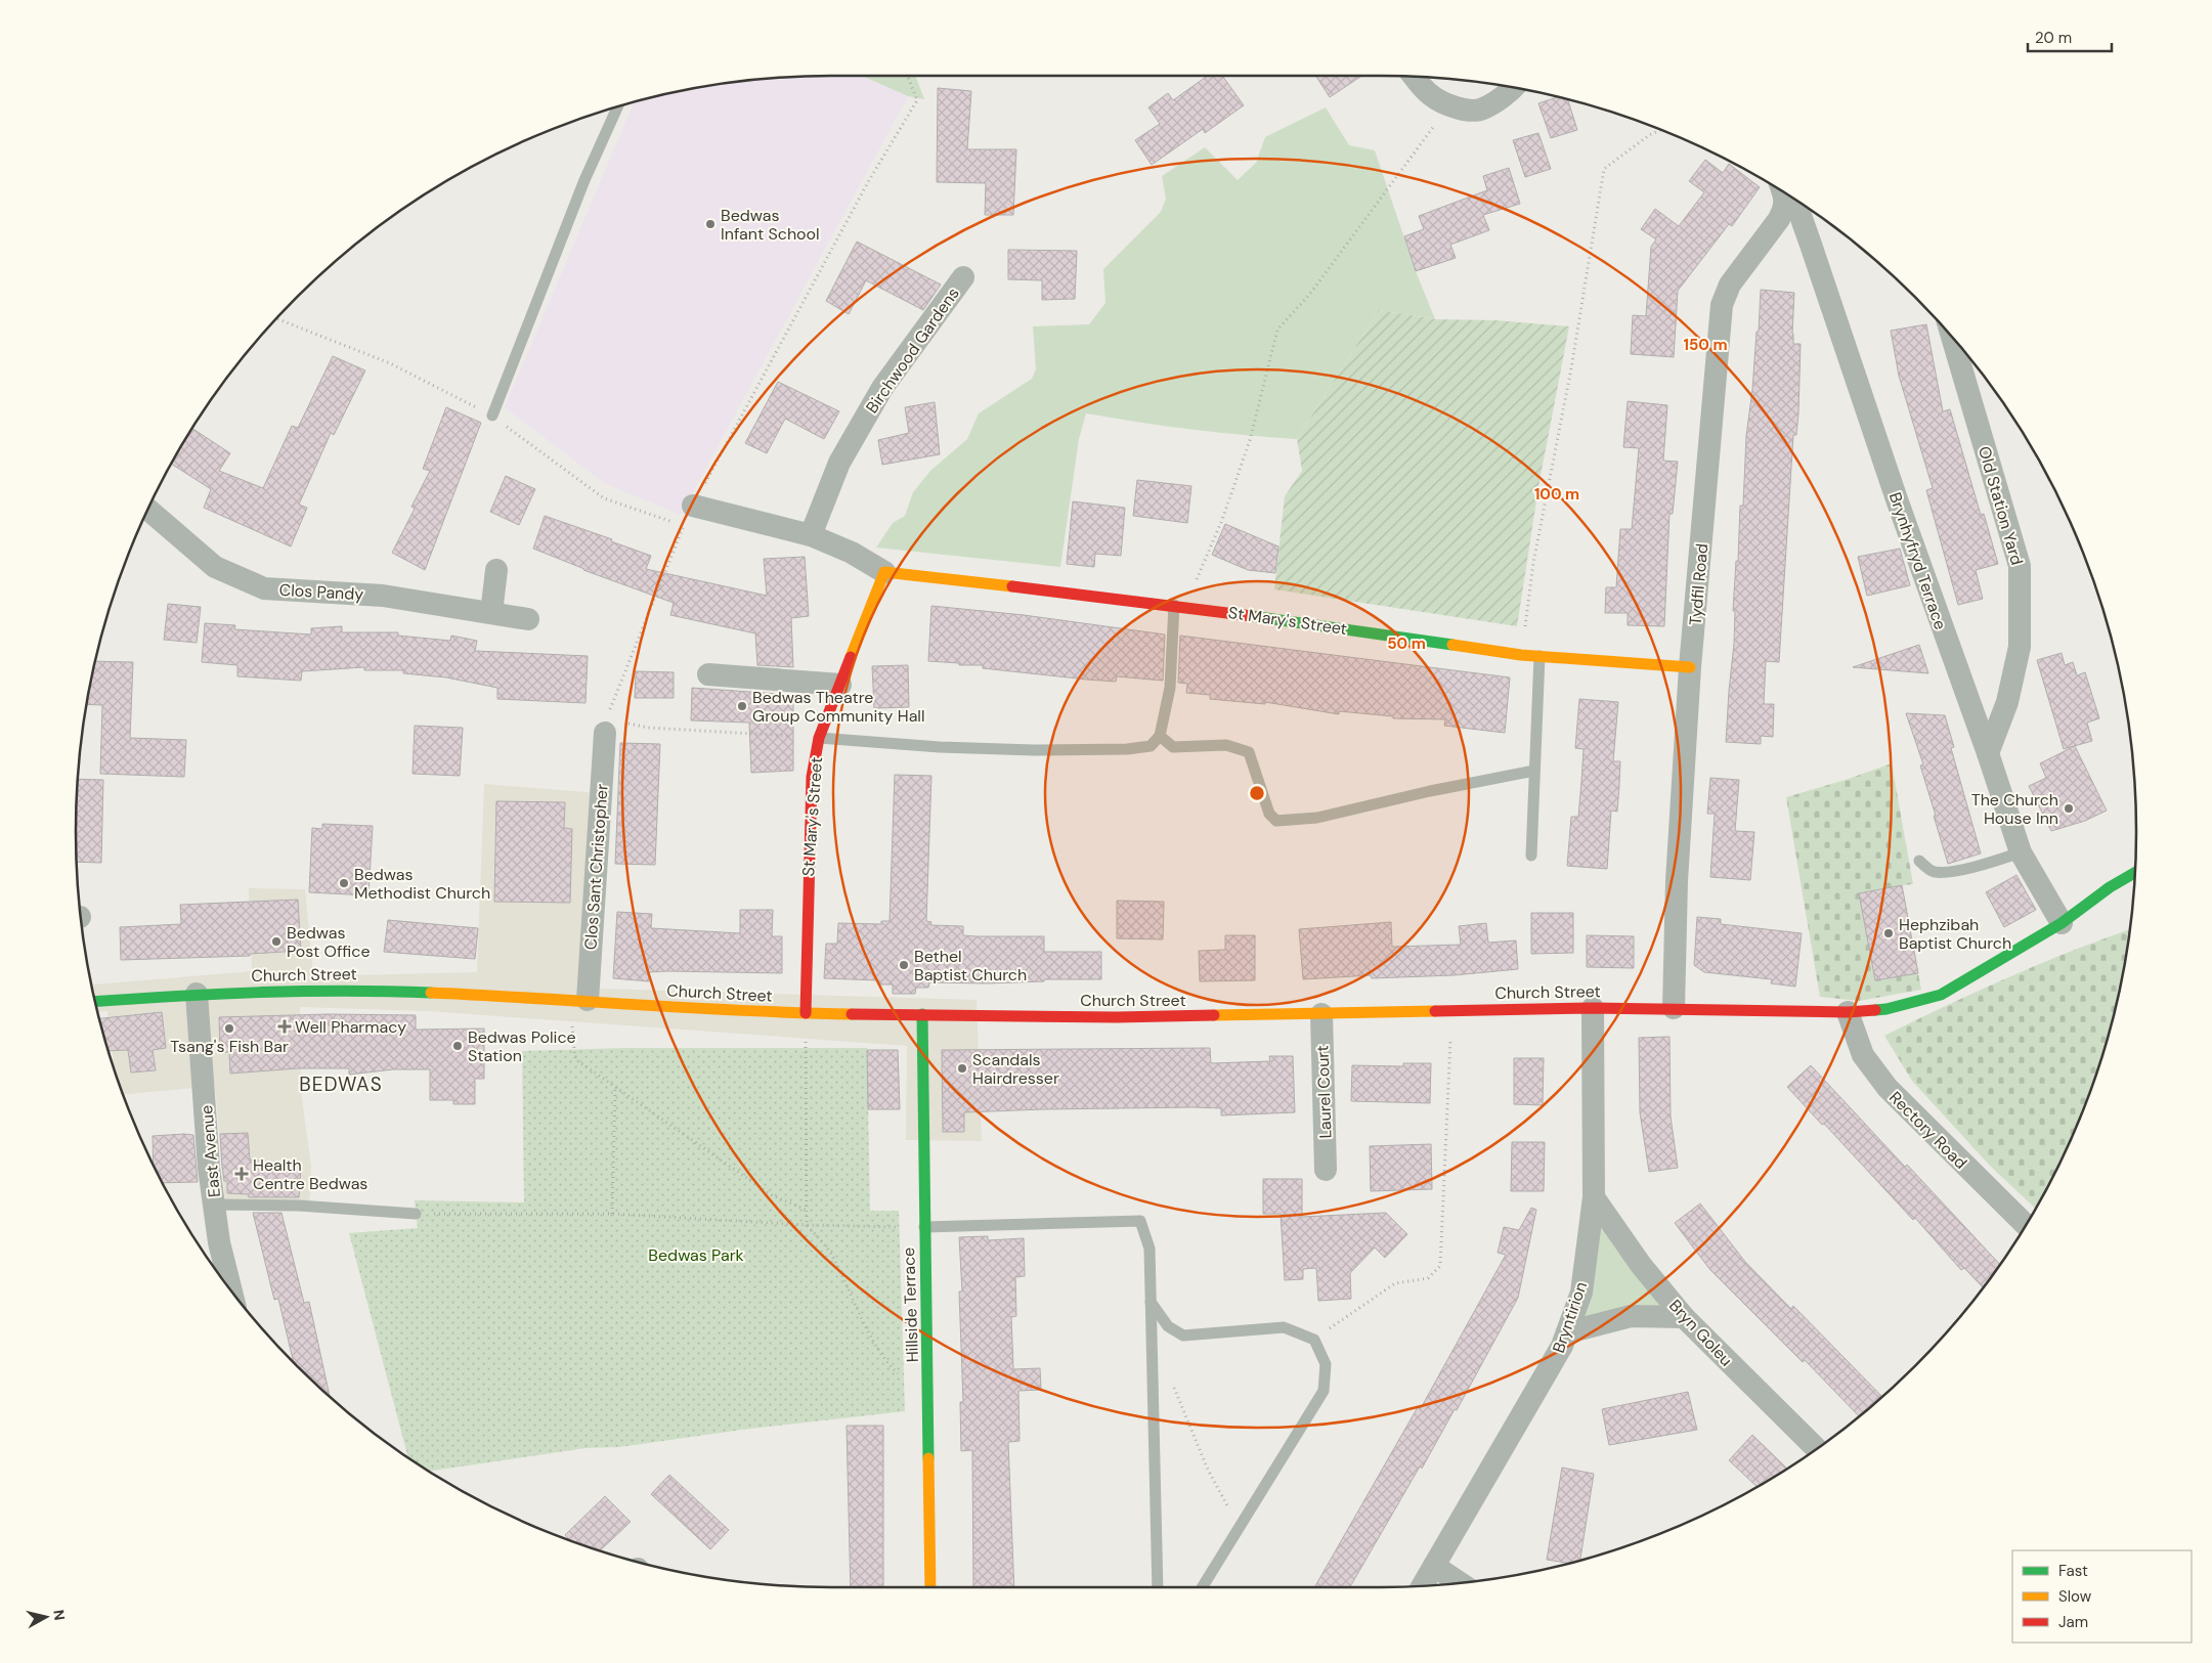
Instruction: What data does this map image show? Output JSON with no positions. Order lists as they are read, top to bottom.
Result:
{
  "streets": {
    "street": [
      "Birchwood Gardens",
      "Old Station Yard",
      "Brynhyfryd Terrace",
      "Tydfil Road",
      "Clos Pandy",
      "St Mary's Street",
      "Clos Sant Christopher",
      "Church Street",
      "Laurel Court",
      "Rectory Road",
      "East Avenue",
      "Hillside Terrace",
      "Bryntirion",
      "Bryn Goleu"
    ]
  },
  "crossings": [
    ["Birchwood Gardens", "St Mary's Street"],
    ["Old Station Yard", "Brynhyfryd Terrace"],
    ["Brynhyfryd Terrace", "Church Street"],
    ["Tydfil Road", "St Mary's Street"],
    ["Tydfil Road", "Church Street"],
    ["St Mary's Street", "Church Street"],
    ["Clos Sant Christopher", "Church Street"],
    ["Church Street", "Laurel Court"],
    ["Church Street", "Rectory Road"],
    ["Church Street", "East Avenue"],
    ["Church Street", "Hillside Terrace"],
    ["Church Street", "Bryntirion"],
    ["Bryntirion", "Bryn Goleu"]
  ],
  "districts": ["BEDWAS"],
  "parks": ["Bedwas Park"],
  "places": {
    "other": [
      "Bedwas Infant School",
      "Bedwas Theatre Group Community Hall",
      "The Church House Inn",
      "Bedwas Methodist Church",
      "Hephzibah Baptist Church",
      "Bedwas Post Office",
      "Bethel Baptist Church",
      "Tsang's Fish Bar",
      "Bedwas Police Station",
      "Scandals Hairdresser"
    ],
    "health": ["Well Pharmacy", "Health Centre Bedwas"]
  },
  "legend": ["Fast", "Slow", "Jam"],
  "scale_bar": "20 m",
  "north": "right",
  "rings": ["150 m", "100 m", "50 m"]
}
